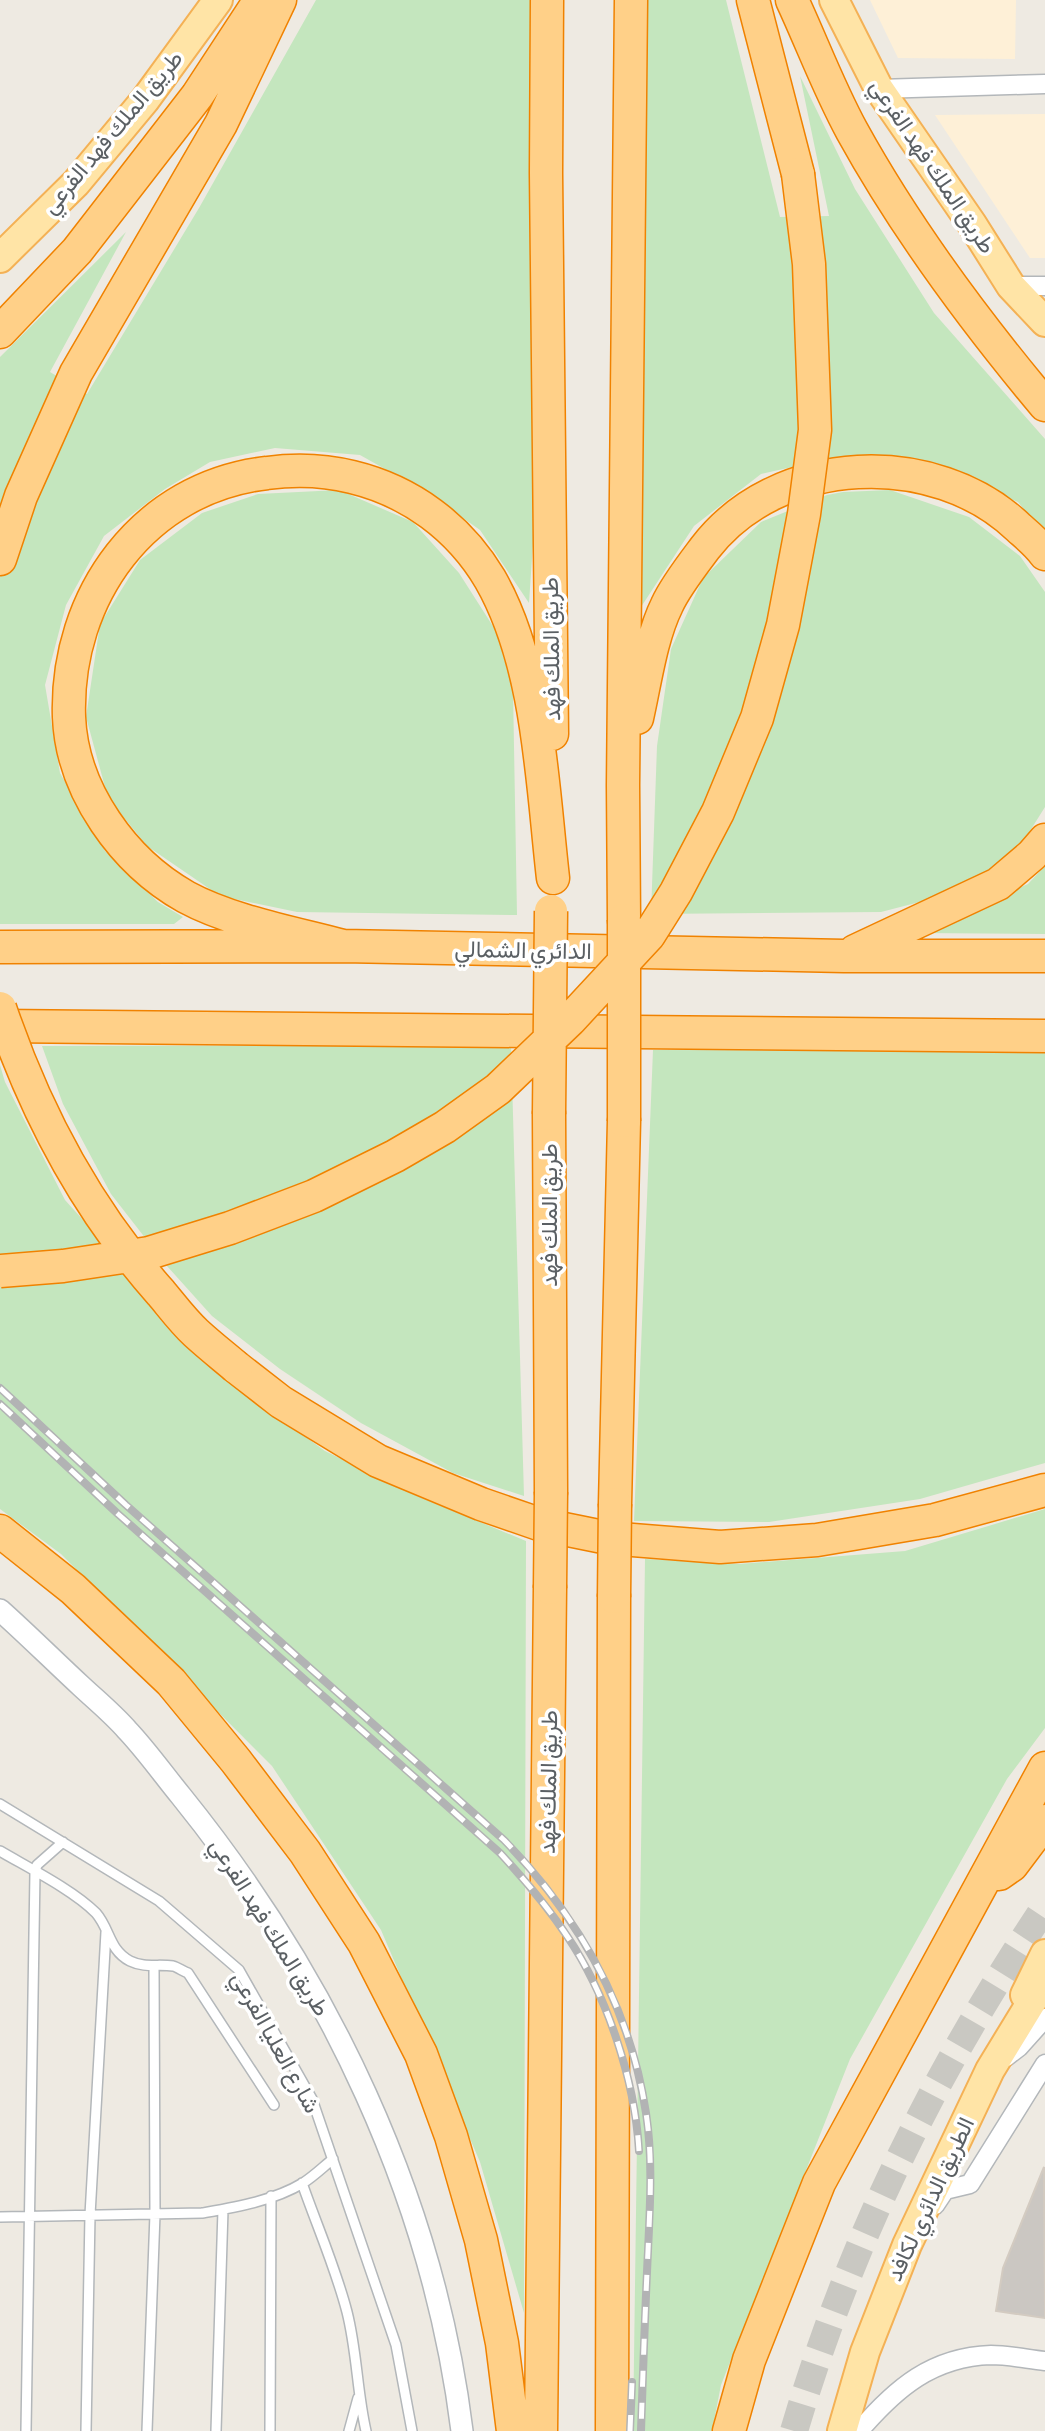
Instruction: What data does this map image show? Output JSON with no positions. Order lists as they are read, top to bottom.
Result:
{
  "streets": {
    "highway": ["طريق الملك فهد", "الدائري الشمالي"],
    "main road": ["طريق الملك فهد الفرعي", "الطريق الدائري لكافد"],
    "lane": ["شارع العليا الفرعي"]
  }
}
